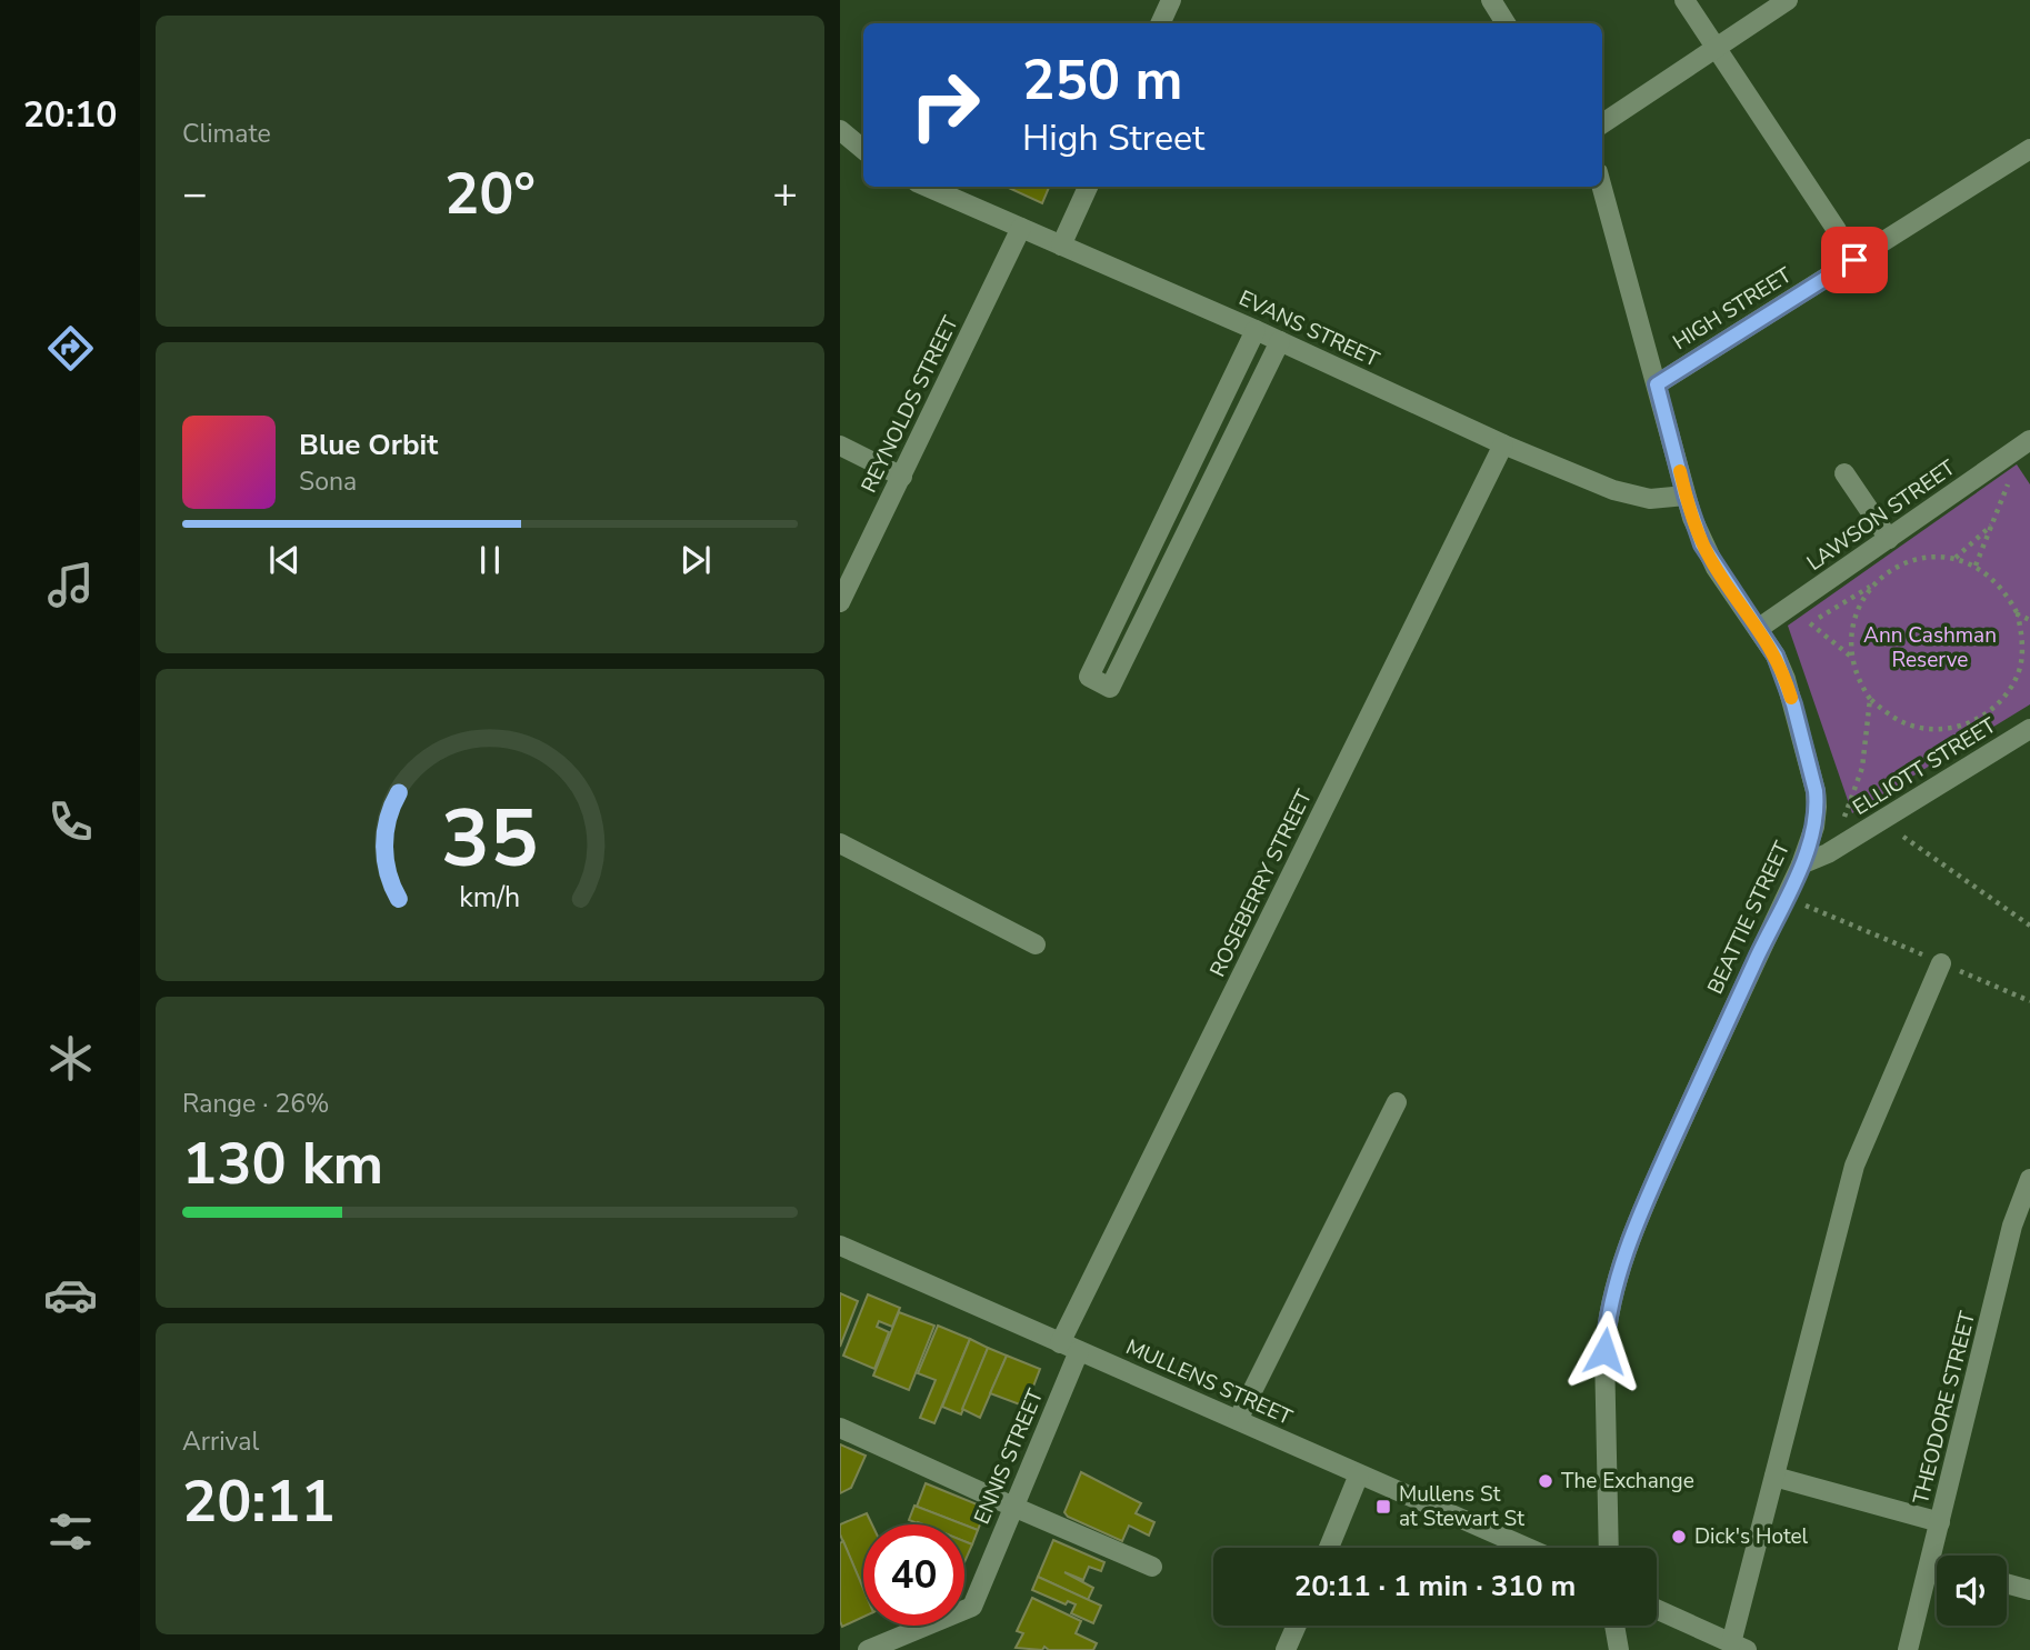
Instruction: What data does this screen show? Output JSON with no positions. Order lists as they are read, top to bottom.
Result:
{
  "streets": {
    "street": [
      "HIGH STREET",
      "EVANS STREET",
      "REYNOLDS STREET",
      "LAWSON STREET",
      "ELLIOTT STREET",
      "ROSEBERRY STREET",
      "BEATTIE STREET",
      "MULLENS STREET",
      "THEODORE STREET",
      "ENNIS STREET"
    ]
  },
  "crossings": [
    ["HIGH STREET", "BEATTIE STREET"],
    ["EVANS STREET", "REYNOLDS STREET"],
    ["EVANS STREET", "ROSEBERRY STREET"],
    ["EVANS STREET", "BEATTIE STREET"],
    ["LAWSON STREET", "BEATTIE STREET"],
    ["ELLIOTT STREET", "BEATTIE STREET"],
    ["ROSEBERRY STREET", "MULLENS STREET"],
    ["ROSEBERRY STREET", "ENNIS STREET"],
    ["MULLENS STREET", "ENNIS STREET"]
  ],
  "parks": ["Ann Cashman Reserve"],
  "places": {
    "other": ["The Exchange", "Dick's Hotel"],
    "transit": ["Mullens St at Stewart St"]
  },
  "page": {
    "tabs": "20:10",
    "tile": [
      "Climate",
      ["Range · 26%", "130 km"],
      ["Arrival", "20:11"]
    ],
    "turn": ["250 m", "High Street"],
    "heat": ["−", "20°", "+"],
    "song": ["Blue Orbit", "Sona"],
    "limit": "40",
    "trip": "20:11 · 1 min · 310 m",
    "gauge": ["35", "km/h"]
  }
}
